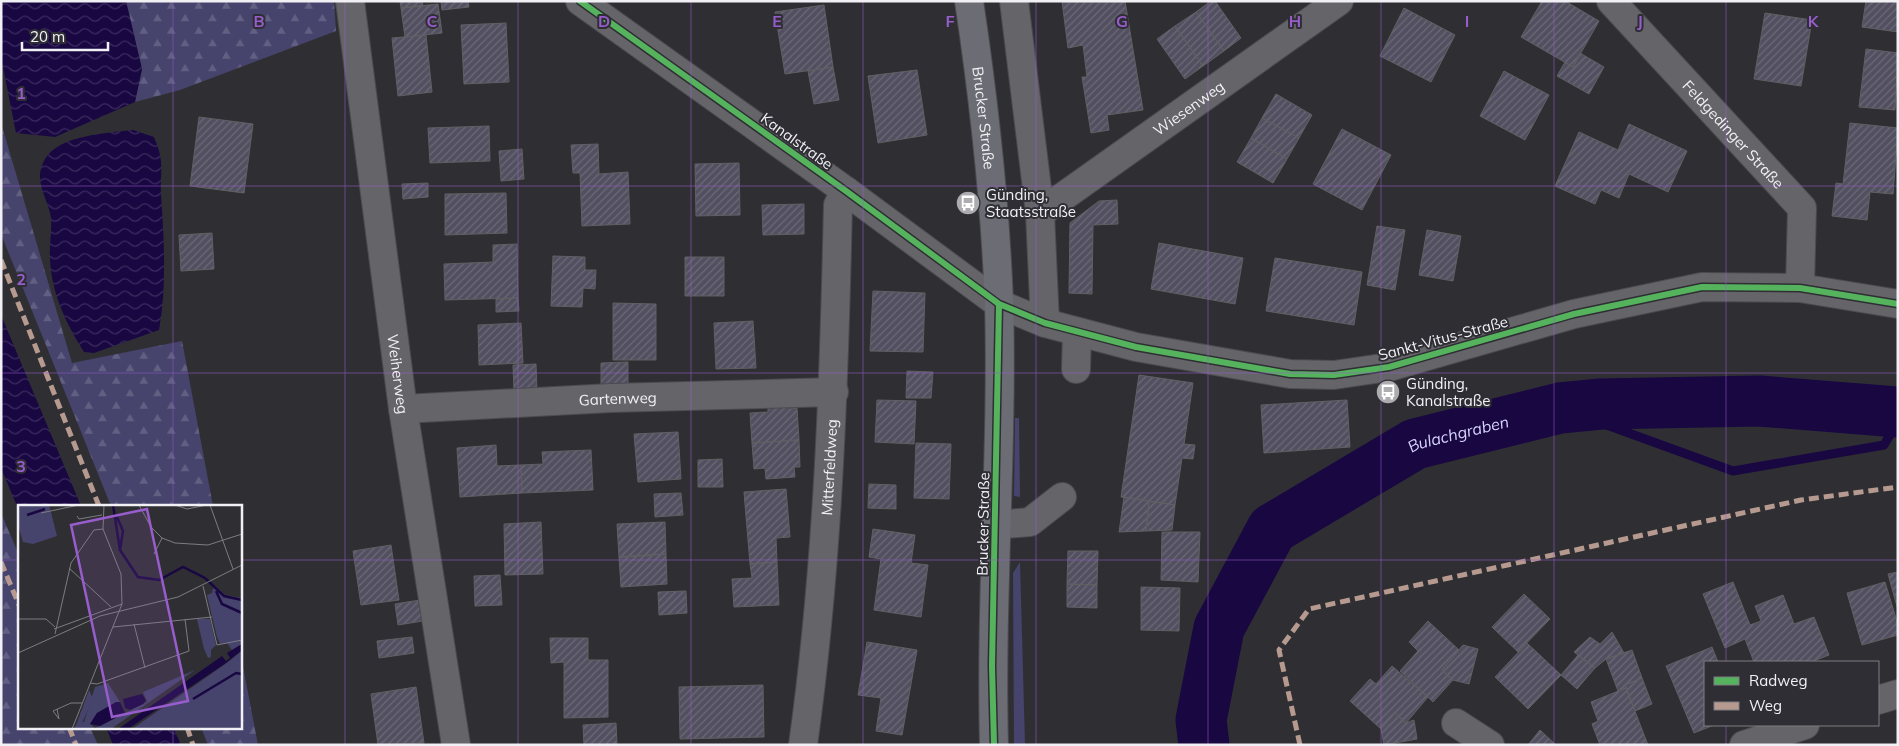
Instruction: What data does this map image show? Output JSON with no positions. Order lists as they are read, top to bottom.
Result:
{
  "streets": {
    "main road": ["Brucker Straße"],
    "street": [
      "Wiesenweg",
      "Feldgedinger Straße",
      "Kanalstraße",
      "Sankt-Vitus-Straße",
      "Weiherweg",
      "Gartenweg",
      "Mitterfeldweg"
    ]
  },
  "crossings": [
    ["Brucker Straße", "Kanalstraße"],
    ["Brucker Straße", "Sankt-Vitus-Straße"],
    ["Feldgedinger Straße", "Sankt-Vitus-Straße"],
    ["Kanalstraße", "Sankt-Vitus-Straße"],
    ["Kanalstraße", "Mitterfeldweg"],
    ["Weiherweg", "Gartenweg"],
    ["Gartenweg", "Mitterfeldweg"]
  ],
  "water": ["Bulachgraben"],
  "places": {
    "bus stop": ["Günding, Staatsstraße", "Günding, Kanalstraße"]
  },
  "legend": ["Radweg", "Weg"],
  "scale_bar": "20 m",
  "grid": {
    "columns": [
      "B",
      "C",
      "D",
      "E",
      "F",
      "G",
      "H",
      "I",
      "J",
      "K"
    ],
    "rows": ["1", "2", "3"]
  }
}
